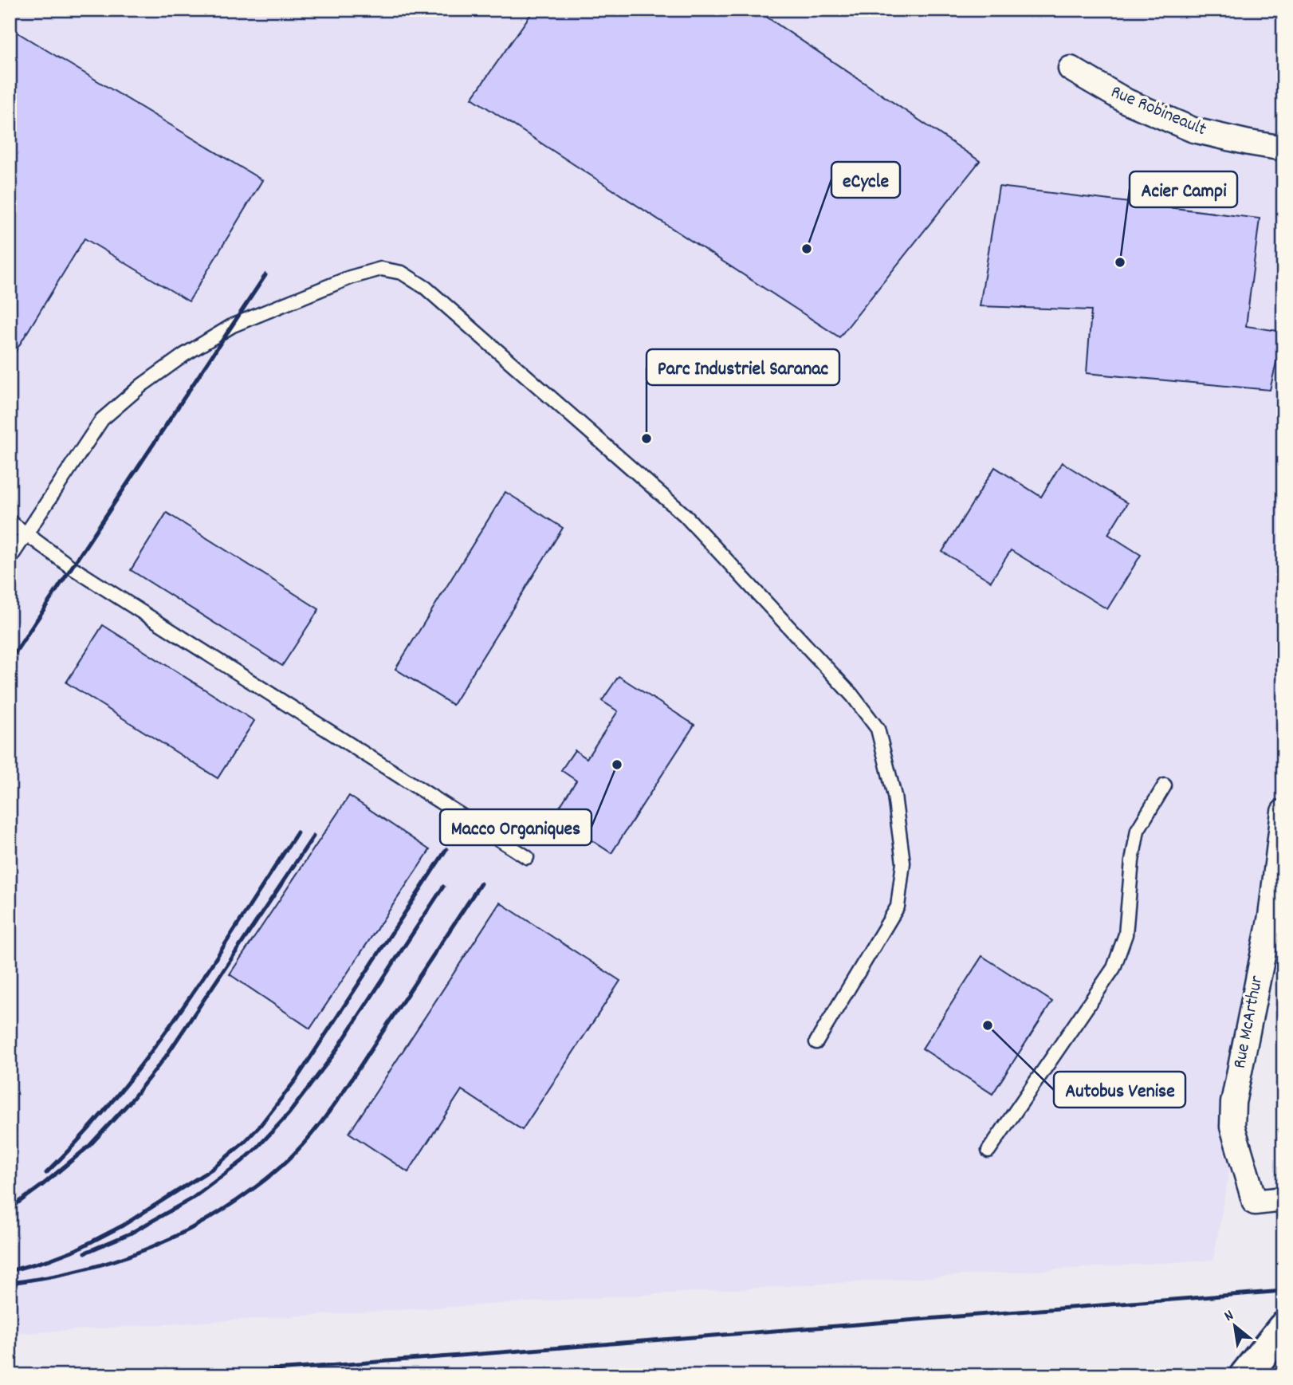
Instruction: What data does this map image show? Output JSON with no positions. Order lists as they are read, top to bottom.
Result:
{
  "streets": {
    "street": ["Rue Robineault", "Rue McArthur"]
  },
  "places": [
    "eCycle",
    "Acier Campi",
    "Parc Industriel Saranac",
    "Macco Organiques",
    "Autobus Venise"
  ],
  "north": "top left"
}
